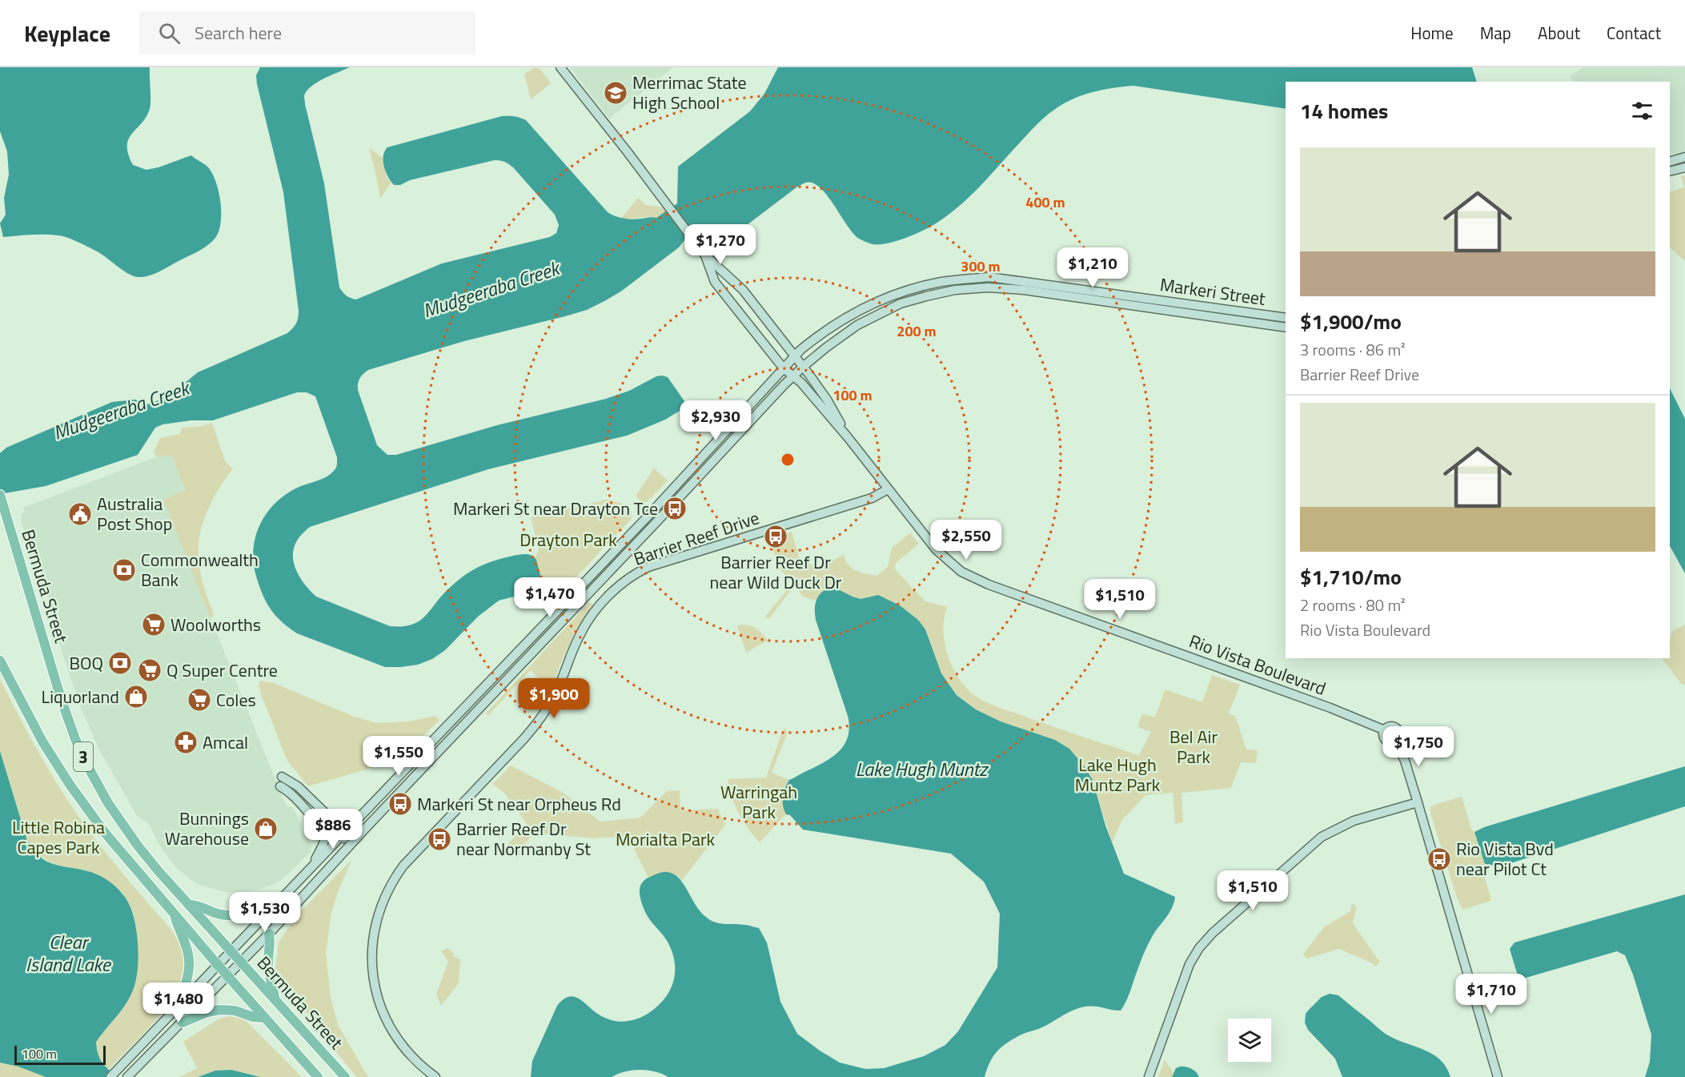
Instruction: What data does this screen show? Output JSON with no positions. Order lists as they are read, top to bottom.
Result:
{
  "streets": {
    "main road": ["Bermuda Street", "3"],
    "street": ["Markeri Street", "Barrier Reef Drive", "Rio Vista Boulevard"]
  },
  "crossings": [
    ["Markeri Street", "Bermuda Street"],
    ["Markeri Street", "Rio Vista Boulevard"],
    ["Barrier Reef Drive", "Rio Vista Boulevard"]
  ],
  "water": ["Mudgeeraba Creek", "Lake Hugh Muntz", "Clear Island Lake"],
  "parks": [
    "Drayton Park",
    "Bel Air Park",
    "Lake Hugh Muntz Park",
    "Warringah Park",
    "Little Robina Capes Park",
    "Morialta Park"
  ],
  "places": {
    "school or university": ["Merrimac State High School"],
    "bus stop": [
      "Markeri St near Drayton Tce",
      "Barrier Reef Dr near Wild Duck Dr",
      "Markeri St near Orpheus Rd",
      "Barrier Reef Dr near Normanby St",
      "Rio Vista Bvd near Pilot Ct"
    ],
    "public building": ["Australia Post Shop"],
    "bank": ["Commonwealth Bank", "BOQ"],
    "supermarket": ["Woolworths", "Q Super Centre", "Coles"],
    "shop": ["Liquorland", "Bunnings Warehouse"],
    "pharmacy": ["Amcal"]
  },
  "scale_bar": "100 m",
  "page": {
    "header": "Keyplace",
    "search": "Search here",
    "nav": [
      "Home",
      "Map",
      "About",
      "Contact"
    ],
    "heading": "14 homes",
    "list": [
      {
        "name": "$1,900/mo",
        "note": "3 rooms · 86 m² · Barrier Reef Drive"
      },
      {
        "name": "$1,710/mo",
        "note": "2 rooms · 80 m² · Rio Vista Boulevard"
      }
    ],
    "price": [
      "$1,270",
      "$1,210",
      "$2,930",
      "$2,550",
      "$1,470",
      "$1,510",
      "$1,900",
      "$1,750",
      "$1,550",
      "$886",
      "$1,510",
      "$1,530",
      "$1,710",
      "$1,480"
    ],
    "scale": "100 m"
  },
  "rings": [
    "400 m",
    "300 m",
    "200 m",
    "100 m"
  ]
}
